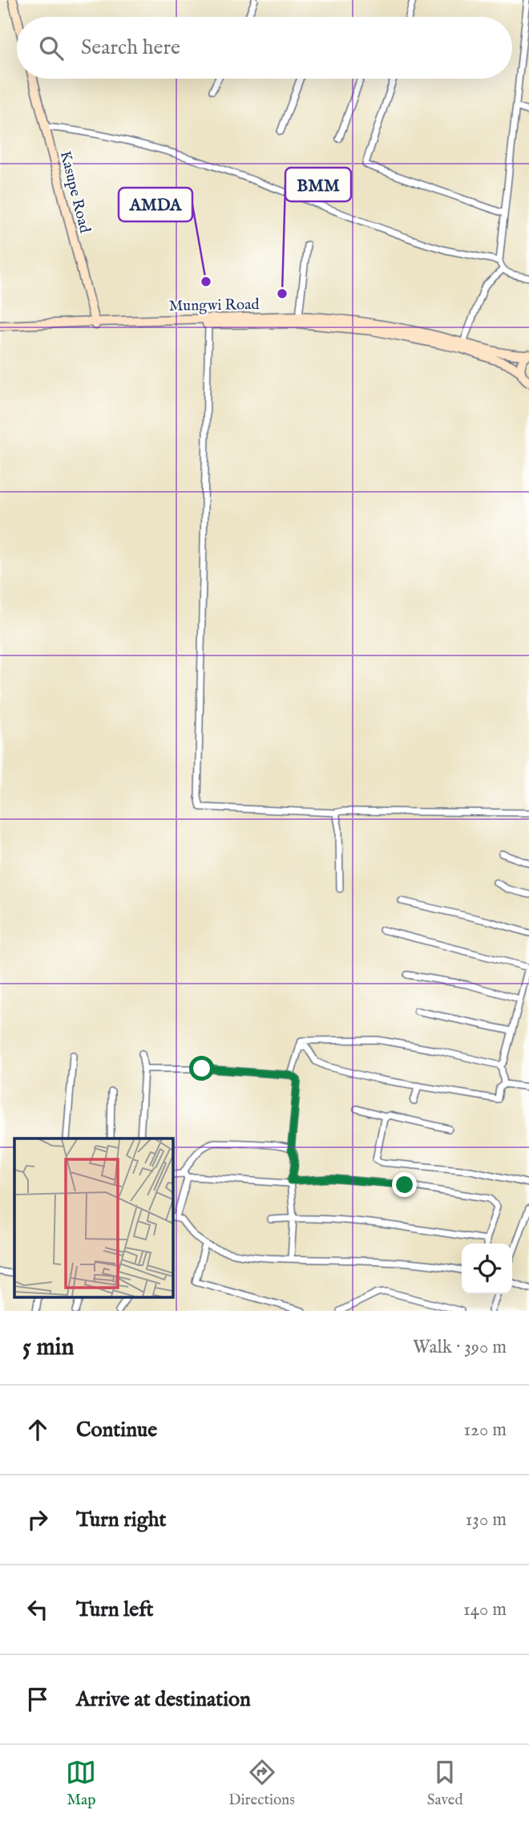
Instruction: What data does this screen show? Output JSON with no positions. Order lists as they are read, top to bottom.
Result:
{
  "streets": {
    "main road": ["Kasupe Road", "Mungwi Road"]
  },
  "crossings": [
    ["Kasupe Road", "Mungwi Road"]
  ],
  "places": ["AMDA", "BMM"],
  "page": {
    "search": "Search here",
    "heading": ["5 min", "Walk · 390 m"],
    "list": [
      ["Continue", "120 m"],
      ["Turn right", "130 m"],
      ["Turn left", "140 m"],
      "Arrive at destination"
    ],
    "nav": ["Map", "Directions", "Saved"]
  }
}
